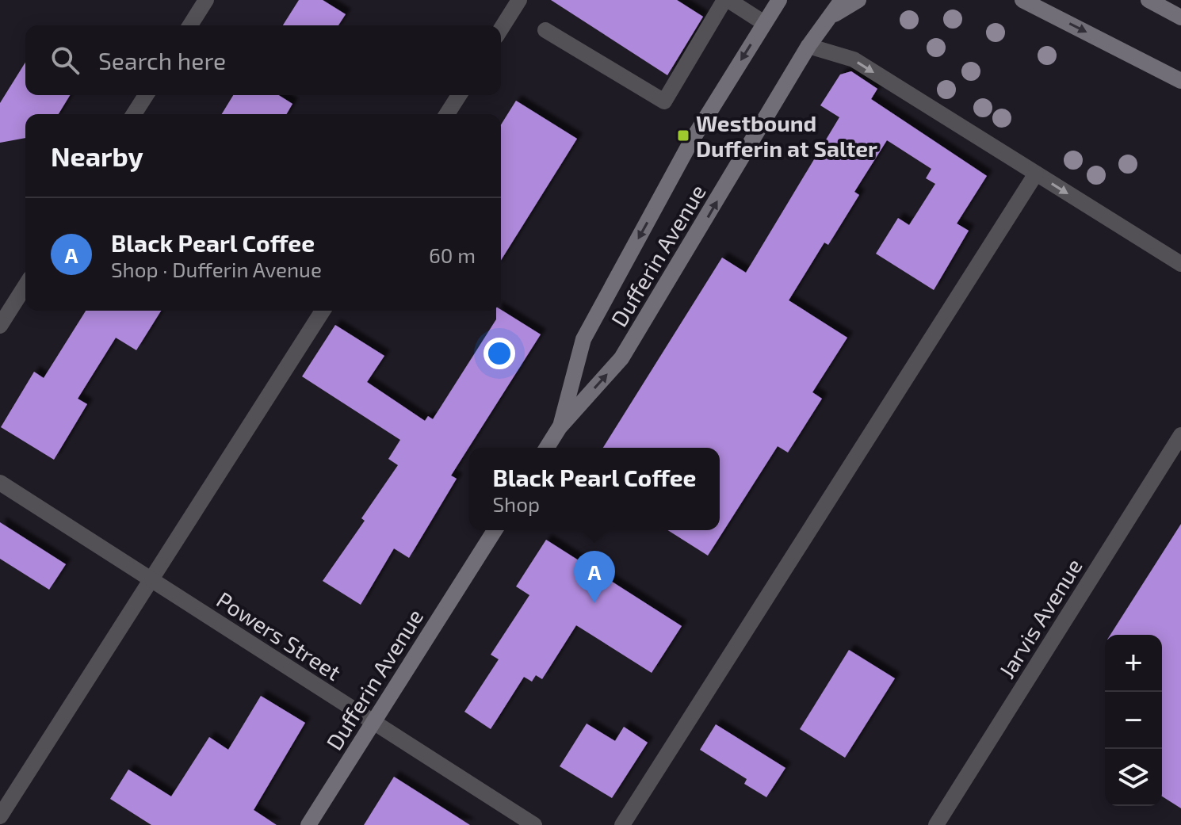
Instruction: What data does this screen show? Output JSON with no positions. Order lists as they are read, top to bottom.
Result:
{
  "streets": {
    "main road": ["Dufferin Avenue"],
    "street": ["Jarvis Avenue", "Powers Street"]
  },
  "crossings": [
    ["Dufferin Avenue", "Powers Street"]
  ],
  "places": {
    "transit": ["Westbound Dufferin at Salter"]
  },
  "page": {
    "search": "Search here",
    "heading": "Nearby",
    "list": [
      {
        "mark": "A",
        "name": "Black Pearl Coffee",
        "note": "Shop · Dufferin Avenue",
        "value": "60 m"
      }
    ],
    "popup": ["Black Pearl Coffee", "Shop"],
    "pins": "A",
    "map_buttons": ["+", "−"]
  }
}
